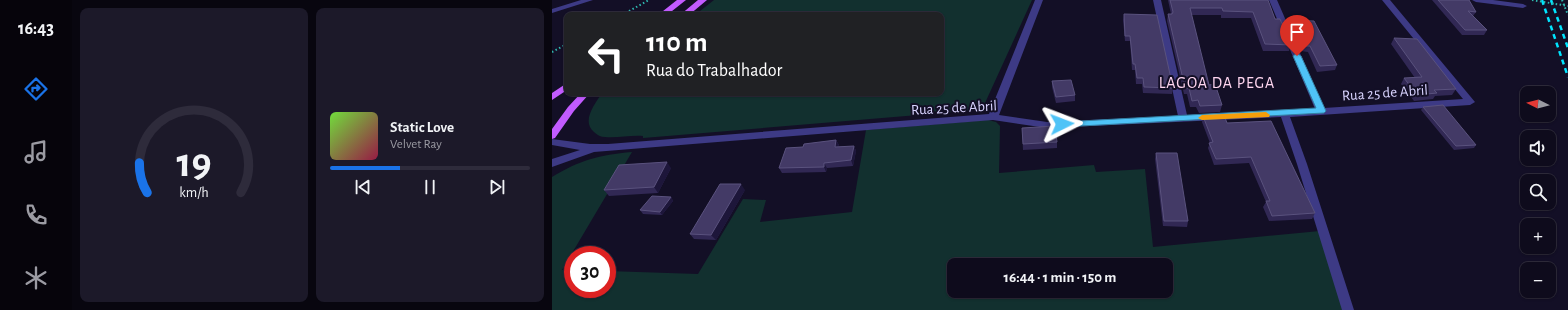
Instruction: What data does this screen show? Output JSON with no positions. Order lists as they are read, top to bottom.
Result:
{
  "streets": {
    "street": ["Rua 25 de Abril"]
  },
  "districts": ["LAGOA DA PEGA"],
  "north": "left",
  "page": {
    "tabs": "16:43",
    "turn": ["110 m", "Rua do Trabalhador"],
    "map_buttons": ["+", "−"],
    "song": ["Static Love", "Velvet Ray"],
    "limit": "30",
    "trip": "16:44 · 1 min · 150 m",
    "gauge": ["19", "km/h"]
  }
}
